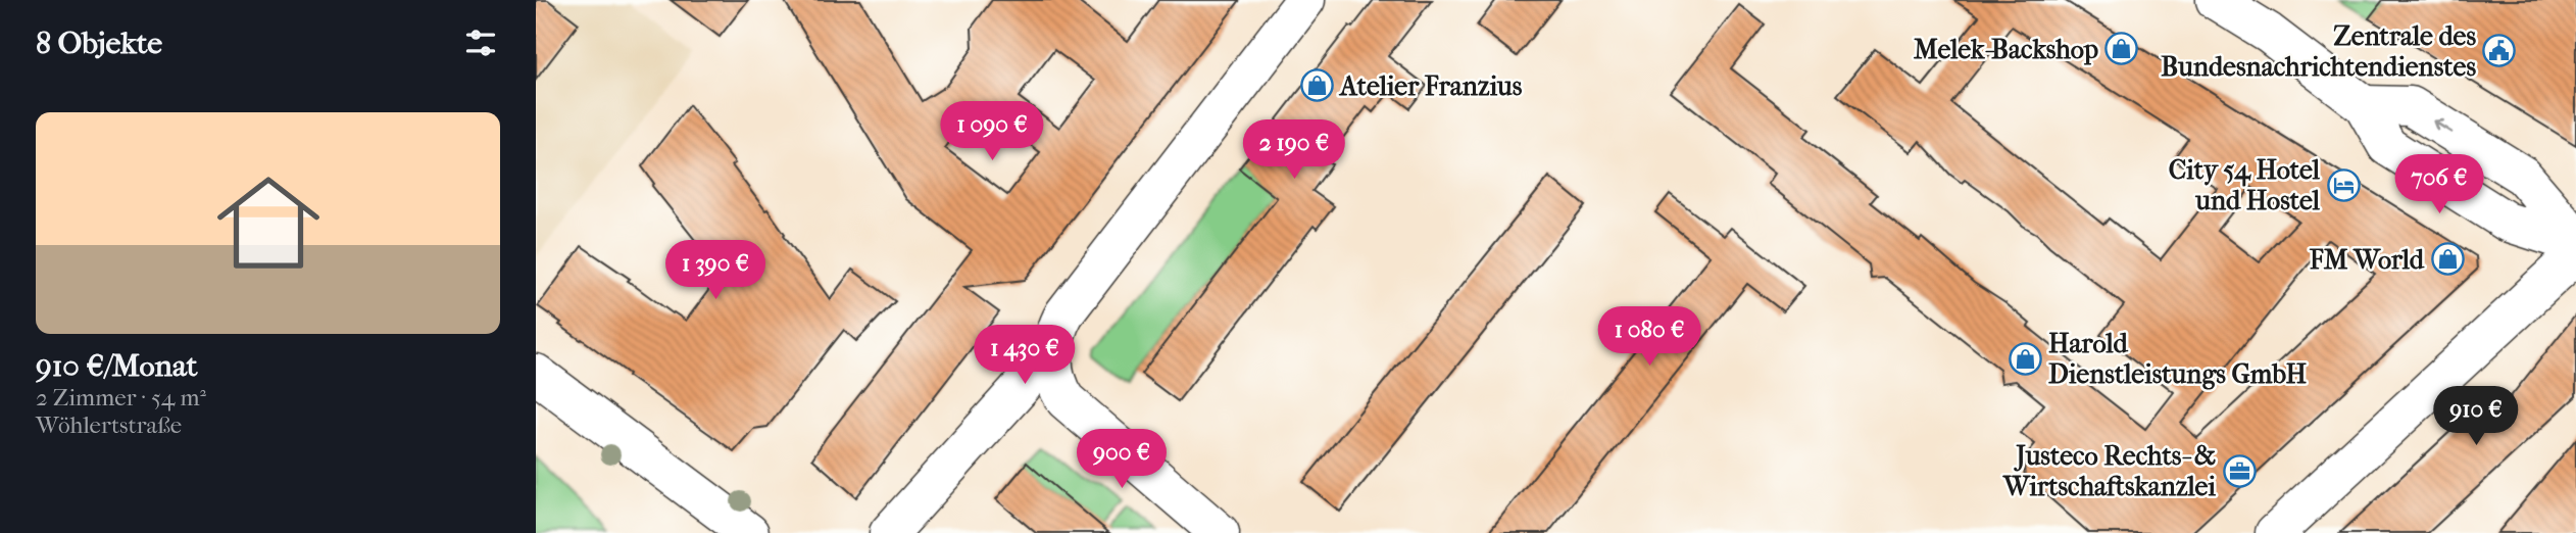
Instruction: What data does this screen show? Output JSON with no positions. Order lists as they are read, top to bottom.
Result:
{
  "places": {
    "shop": [
      "Melek-Backshop",
      "Atelier Franzius",
      "FM World",
      "Harold Dienstleistungs GmbH"
    ],
    "public building": ["Zentrale des Bundesnachrichtendienstes"],
    "hotel": ["City 54 Hotel und Hostel"],
    "office": ["Justeco Rechts- & Wirtschaftskanzlei"]
  },
  "page": {
    "heading": "8 Objekte",
    "list": [
      {
        "name": "910 €/Monat",
        "note": "2 Zimmer · 54 m² · Wöhlertstraße"
      }
    ],
    "price": [
      "1 090 €",
      "2 190 €",
      "706 €",
      "1 390 €",
      "1 080 €",
      "1 430 €",
      "910 €",
      "900 €"
    ]
  }
}
